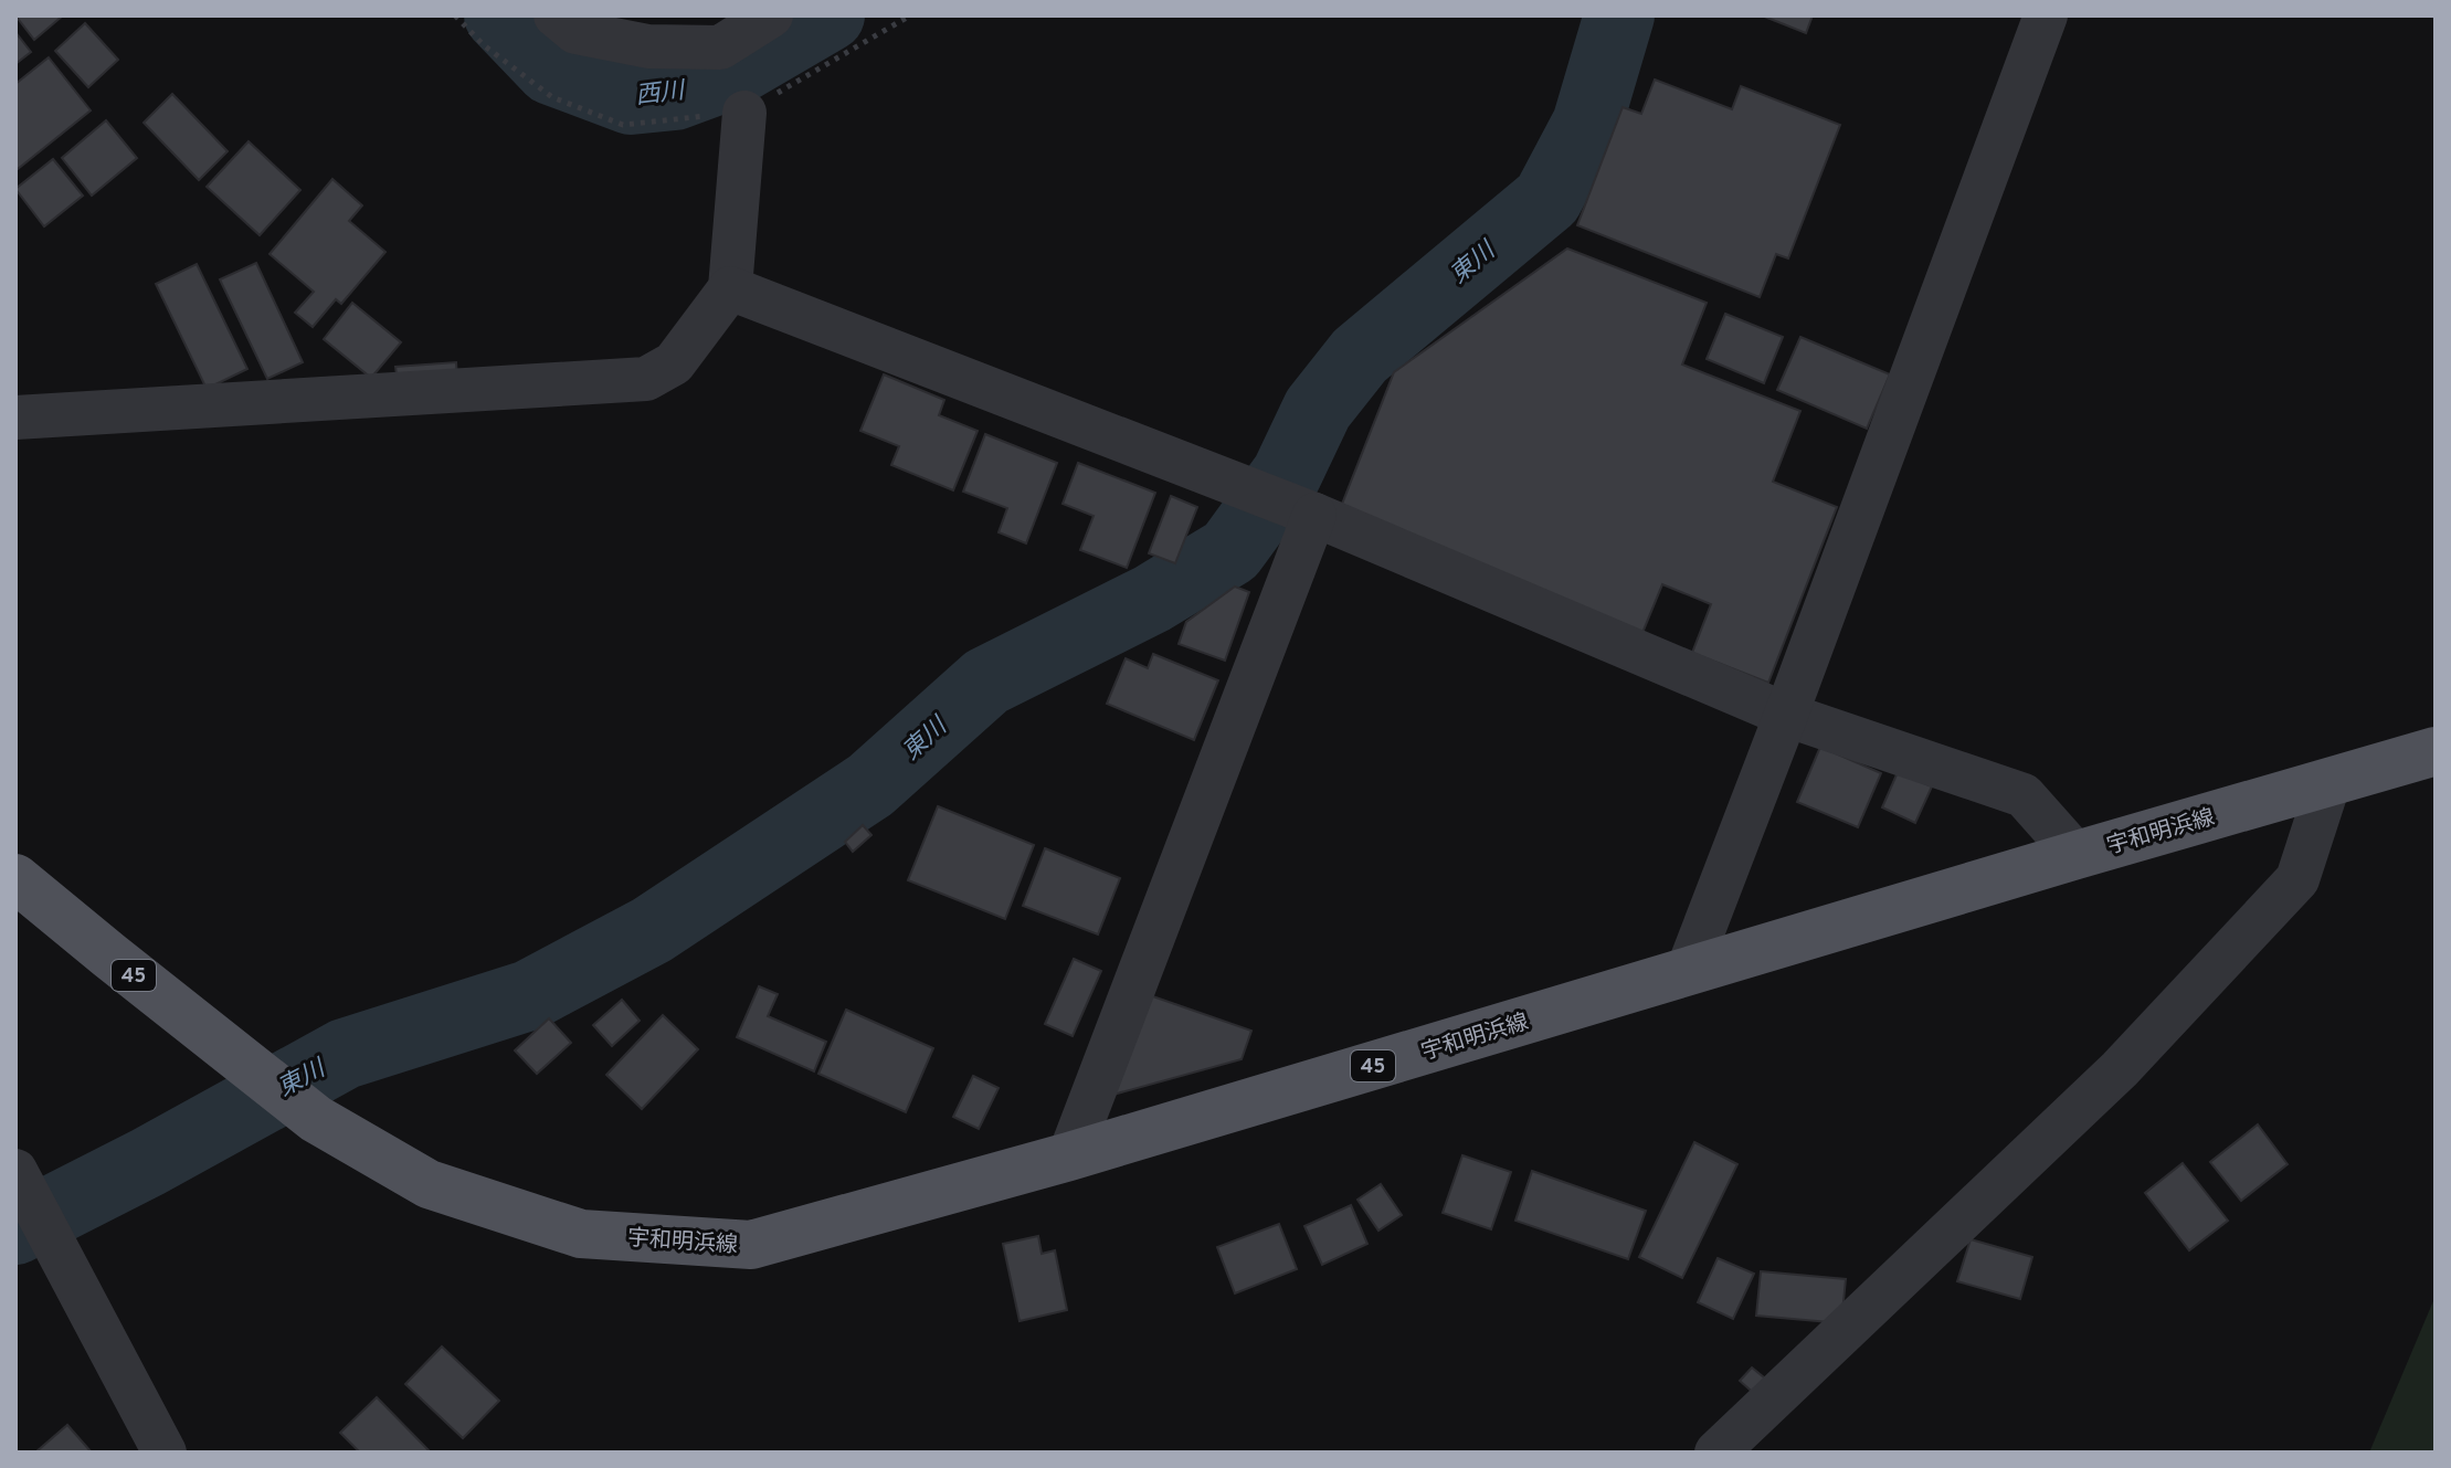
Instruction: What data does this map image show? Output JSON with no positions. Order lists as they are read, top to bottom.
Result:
{
  "streets": {
    "main road": ["宇和明浜線", "45"]
  },
  "water": ["西川", "東川"]
}
